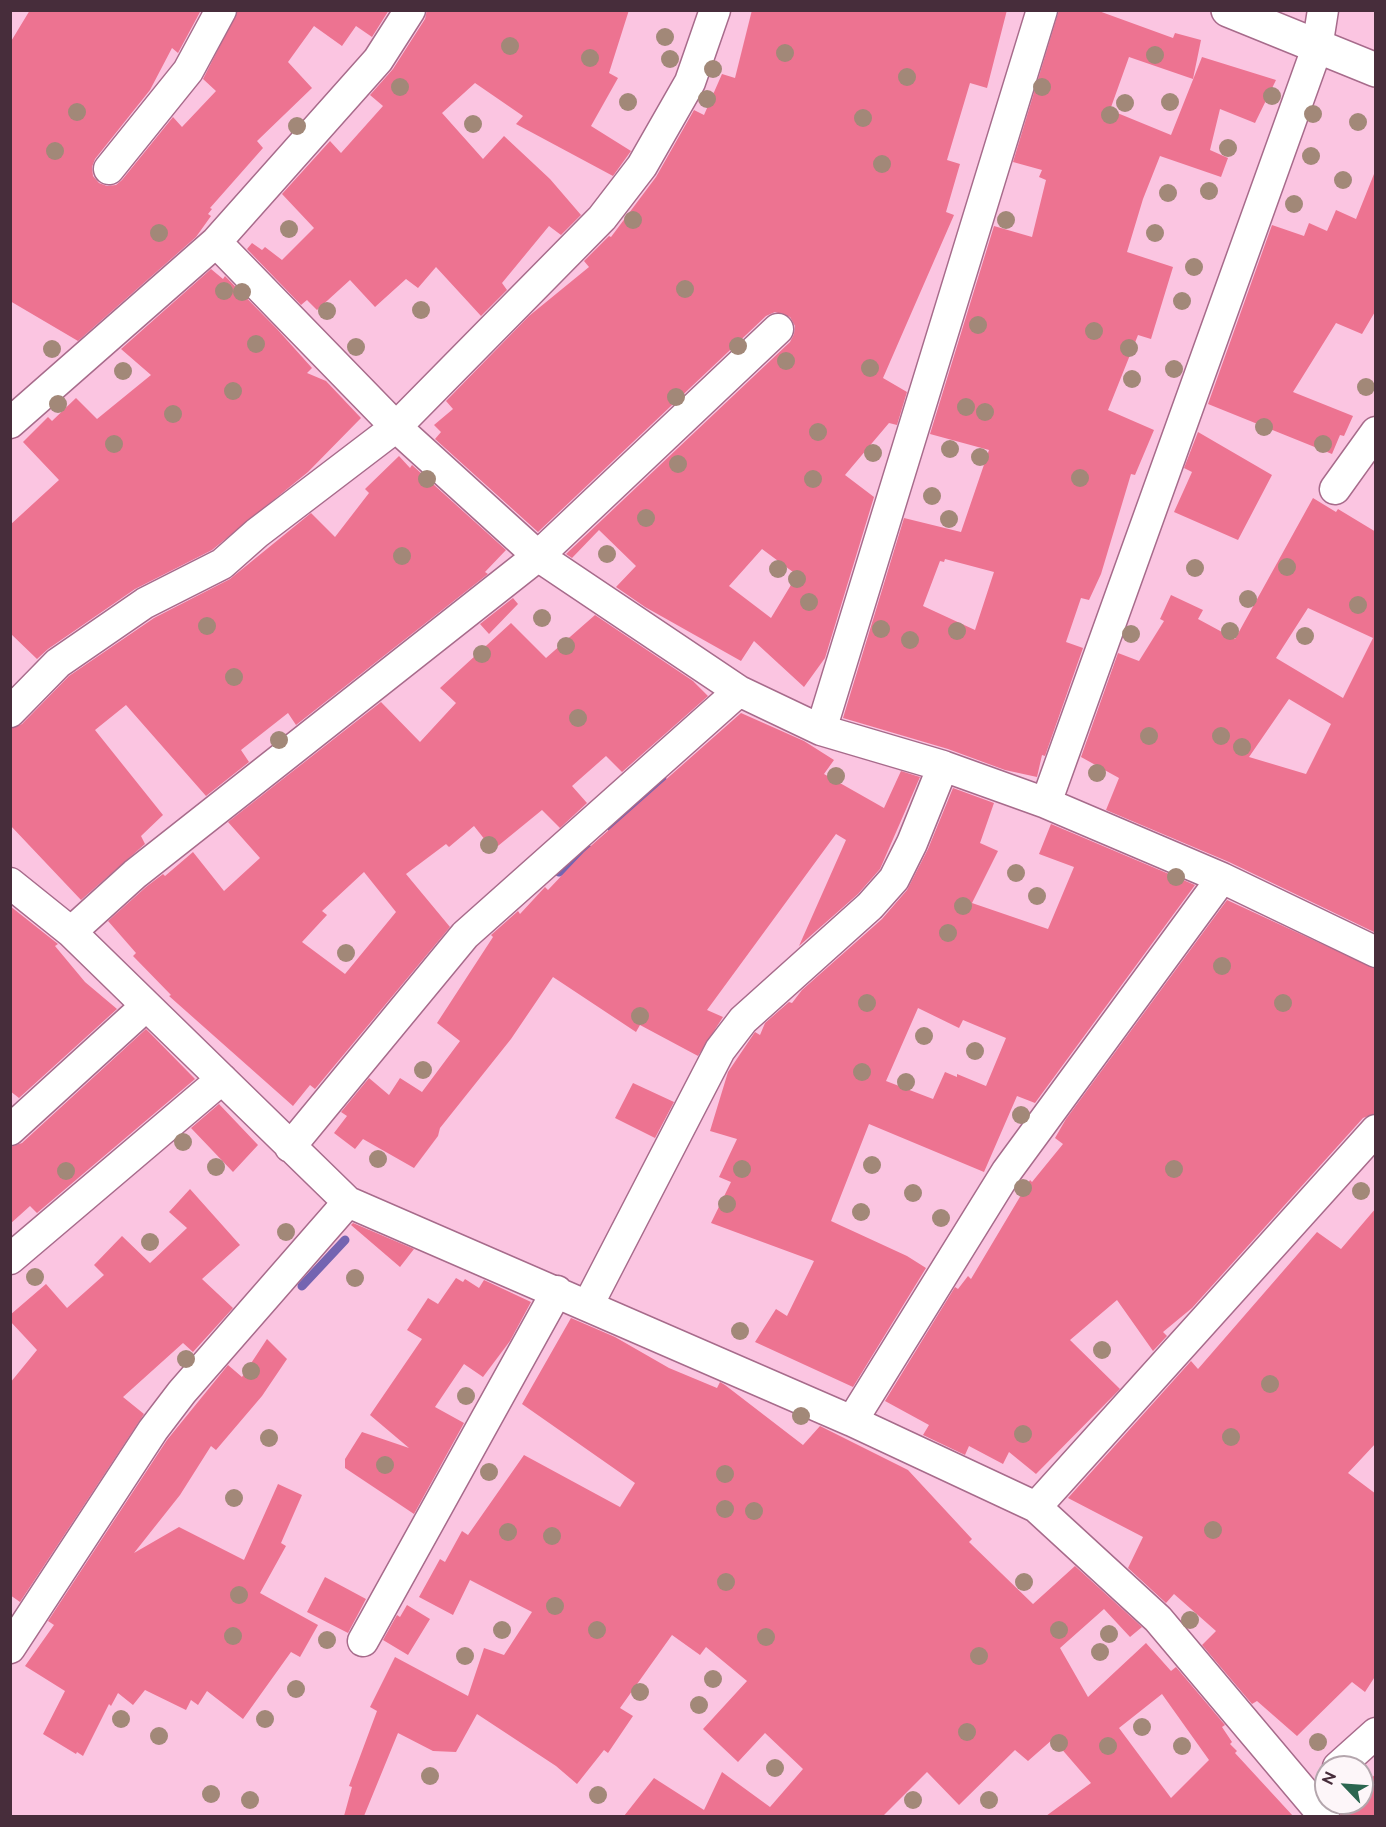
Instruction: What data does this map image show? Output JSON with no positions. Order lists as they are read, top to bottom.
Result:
{
  "north": "top left"
}
